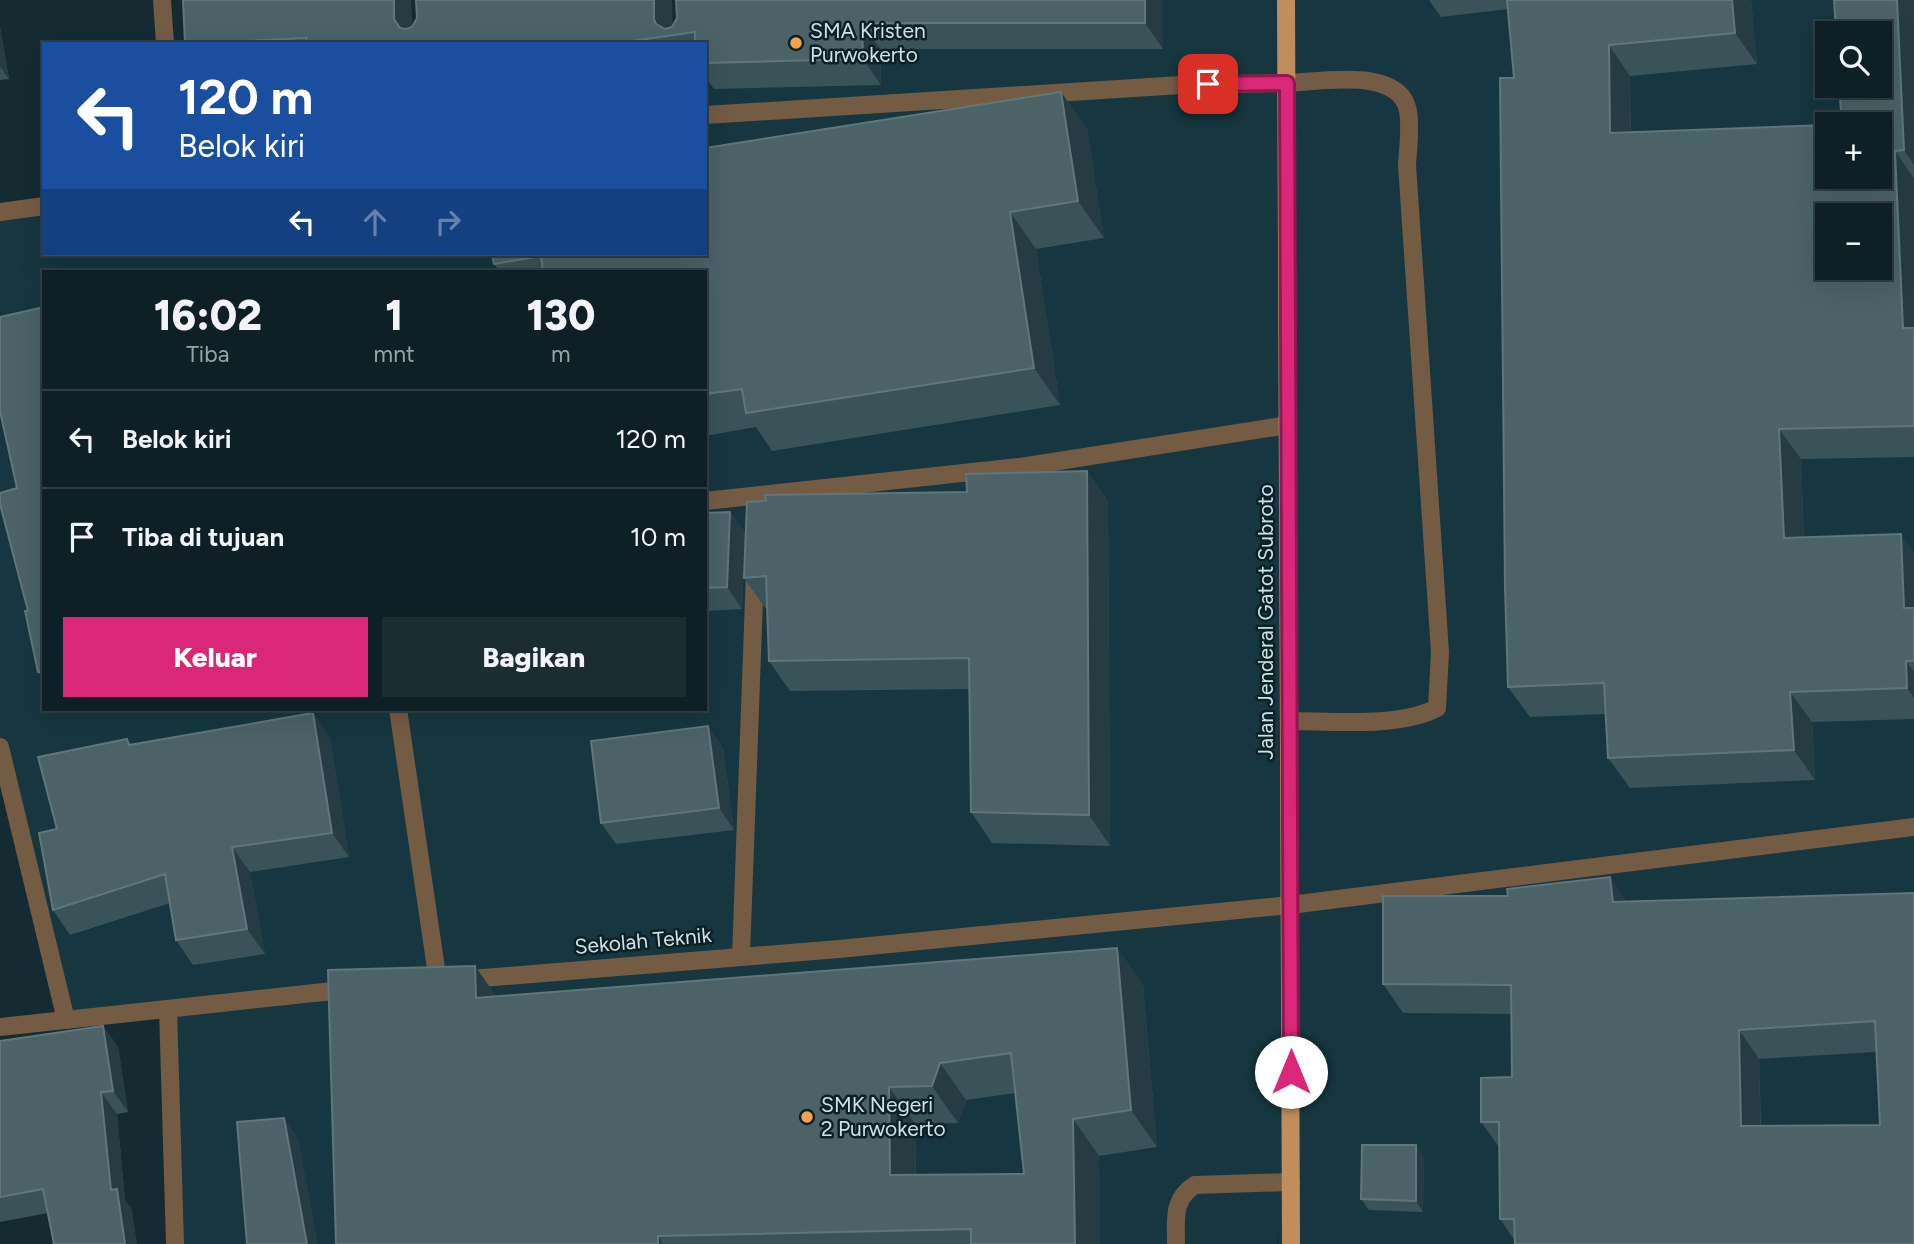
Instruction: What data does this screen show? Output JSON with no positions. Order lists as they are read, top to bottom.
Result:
{
  "streets": {
    "main road": ["Jalan Jenderal Gatot Subroto"],
    "street": ["Sekolah Teknik"]
  },
  "crossings": [
    ["Jalan Jenderal Gatot Subroto", "Sekolah Teknik"]
  ],
  "places": ["SMA Kristen Purwokerto", "SMK Negeri 2 Purwokerto"],
  "page": {
    "map_buttons": ["+", "−"],
    "turn": ["120 m", "Belok kiri"],
    "eta": [
      "16:02",
      "Tiba",
      "1",
      "mnt",
      "130",
      "m"
    ],
    "list": [
      {
        "name": "Belok kiri",
        "value": "120 m"
      },
      {
        "name": "Tiba di tujuan",
        "value": "10 m"
      }
    ],
    "buttons": ["Keluar", "Bagikan"]
  }
}
